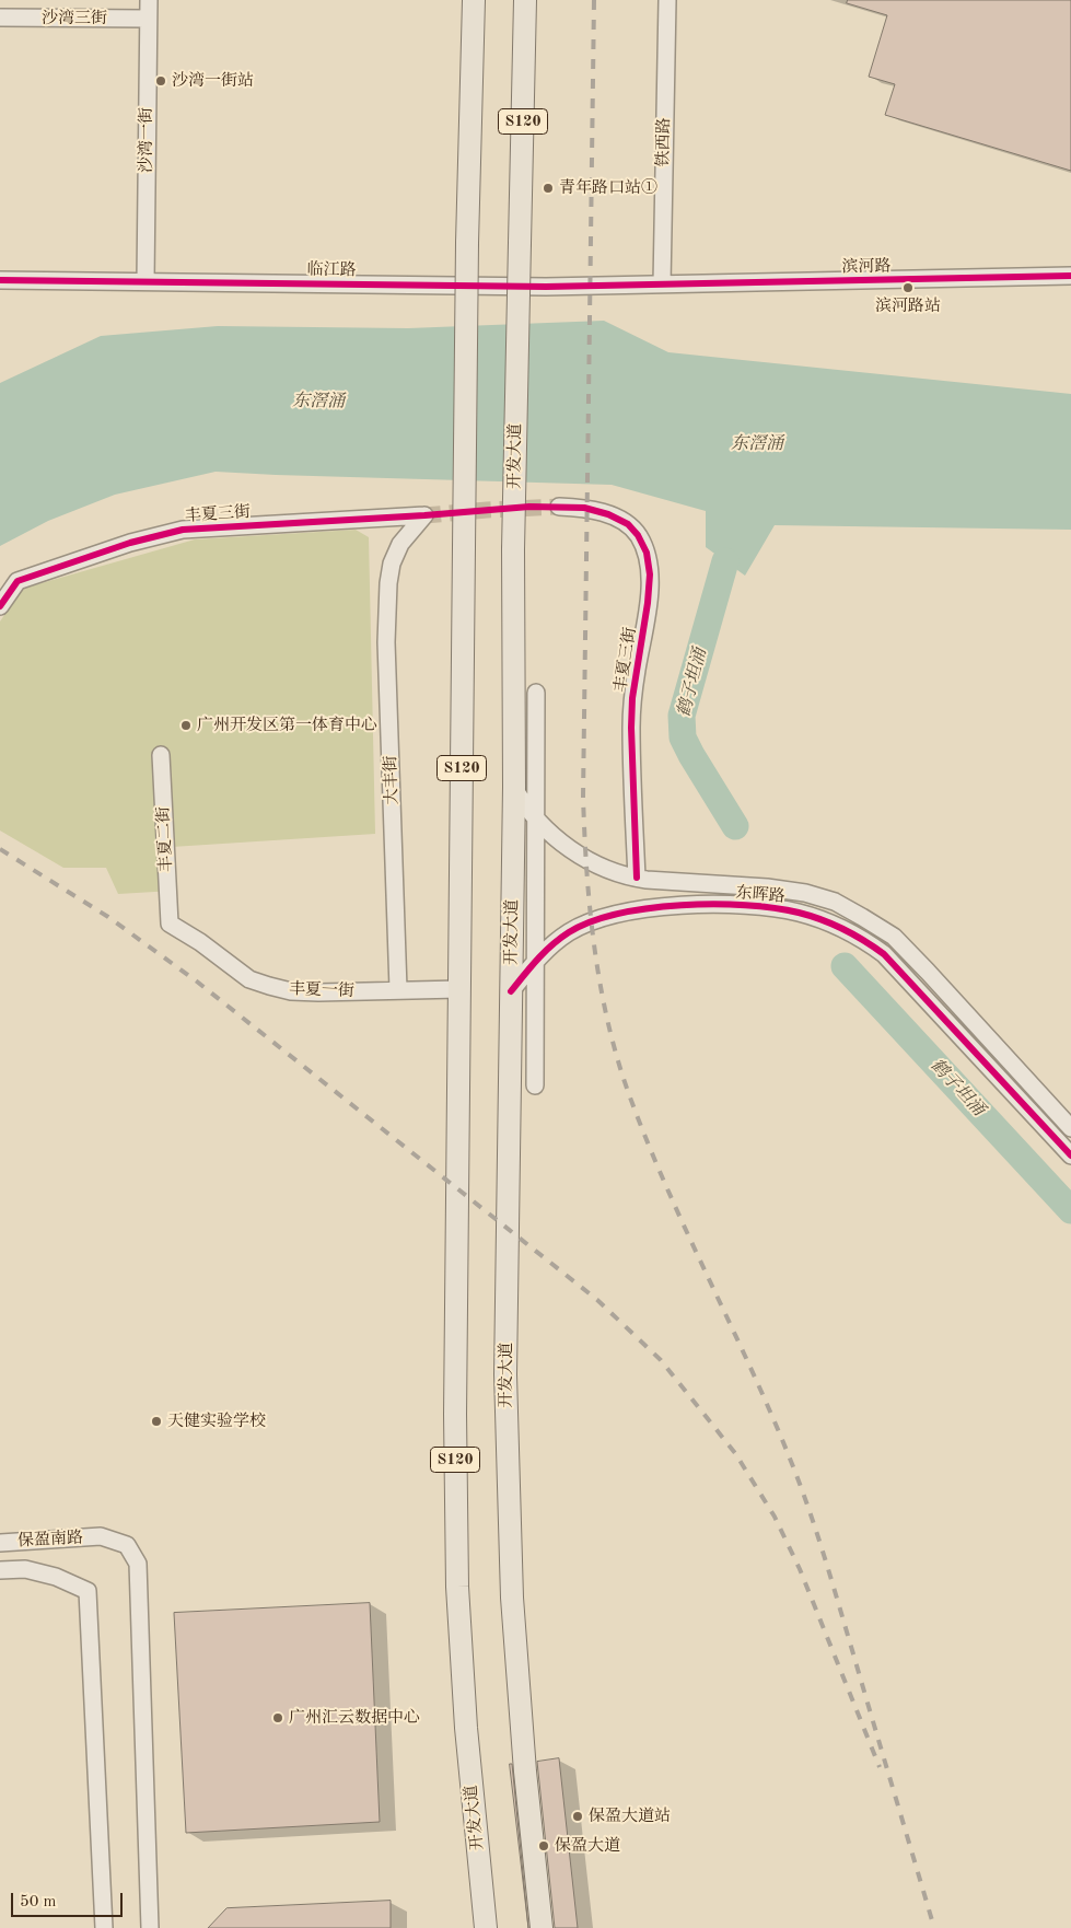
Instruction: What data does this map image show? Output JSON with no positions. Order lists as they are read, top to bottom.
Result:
{
  "streets": {
    "main road": ["S120", "开发大道"],
    "street": [
      "沙湾三街",
      "沙湾一街",
      "铁西路",
      "滨河路",
      "临江路",
      "丰夏三街",
      "大丰街",
      "丰夏二街",
      "东晖路",
      "丰夏一街",
      "保盈南路"
    ]
  },
  "crossings": [
    ["沙湾三街", "沙湾一街"],
    ["沙湾一街", "临江路"],
    ["铁西路", "滨河路"],
    ["铁西路", "临江路"],
    ["滨河路", "临江路"],
    ["开发大道", "东晖路"],
    ["开发大道", "丰夏一街"],
    ["丰夏三街", "大丰街"],
    ["丰夏三街", "东晖路"],
    ["大丰街", "丰夏一街"],
    ["丰夏二街", "丰夏一街"]
  ],
  "water": ["东滘涌", "鹤子坦涌"],
  "places": [
    "沙湾一街站",
    "青年路口站①",
    "滨河路站",
    "广州开发区第一体育中心",
    "天健实验学校",
    "广州汇云数据中心",
    "保盈大道站",
    "保盈大道"
  ],
  "scale_bar": "50 m"
}
